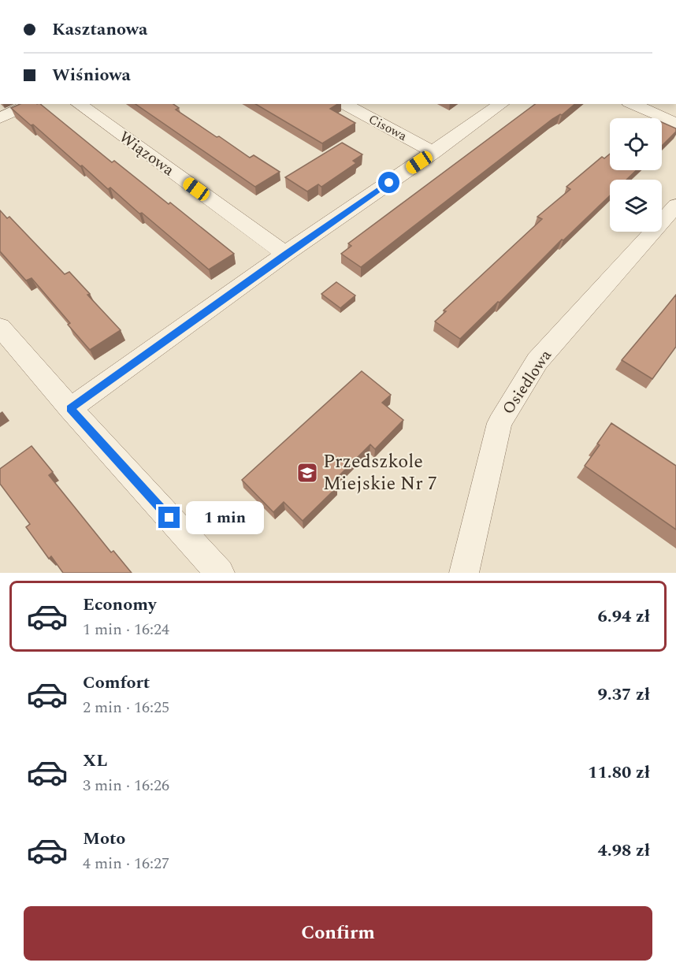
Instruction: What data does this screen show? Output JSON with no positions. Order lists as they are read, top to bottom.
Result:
{
  "streets": {
    "street": ["Cisowa", "Wiązowa", "Osiedlowa"]
  },
  "places": {
    "school or university": ["Przedszkole Miejskie Nr 7"]
  },
  "page": {
    "banner": ["Kasztanowa", "Wiśniowa"],
    "bubble": "1 min",
    "list": [
      {
        "name": "Economy",
        "note": "1 min · 16:24",
        "value": "6.94 zł"
      },
      {
        "name": "Comfort",
        "note": "2 min · 16:25",
        "value": "9.37 zł"
      },
      {
        "name": "XL",
        "note": "3 min · 16:26",
        "value": "11.80 zł"
      },
      {
        "name": "Moto",
        "note": "4 min · 16:27",
        "value": "4.98 zł"
      }
    ],
    "buttons": "Confirm"
  }
}
